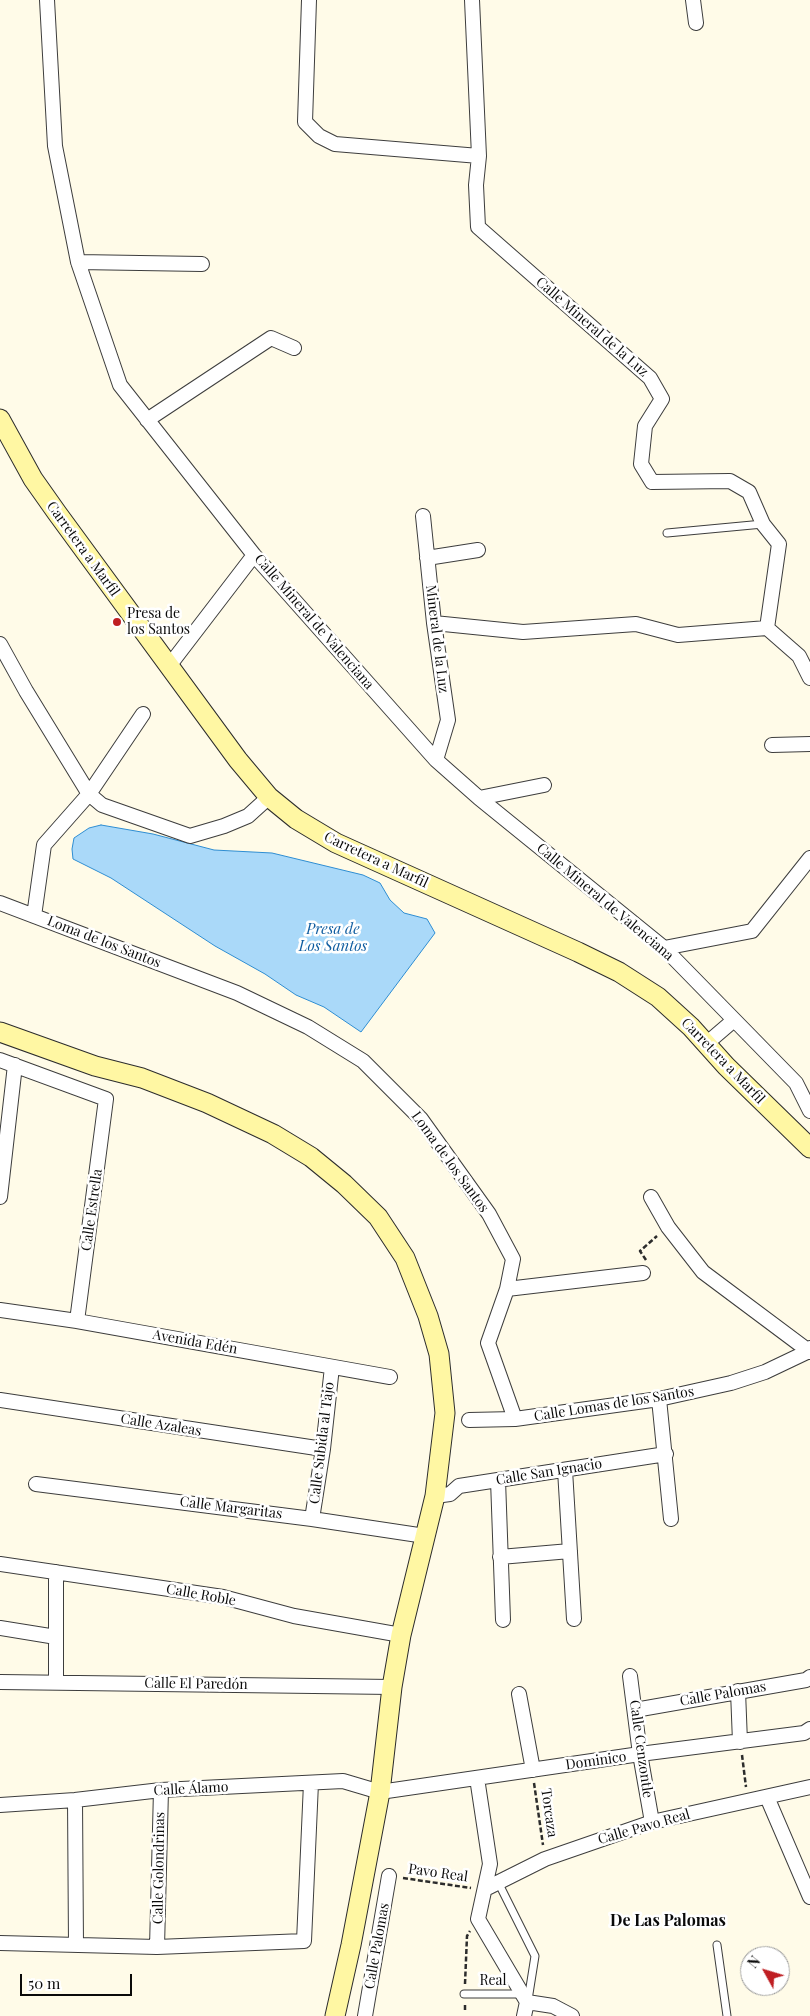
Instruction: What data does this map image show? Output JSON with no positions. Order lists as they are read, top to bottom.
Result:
{
  "streets": {
    "street": [
      "Calle Mineral de la Luz",
      "Carretera a Marfil",
      "Calle Mineral de Valenciana",
      "Mineral de la Luz",
      "Loma de los Santos",
      "Calle Estrella",
      "Avenida Edén",
      "Calle Lomas de los Santos",
      "Calle Azaleas",
      "Calle Subida al Tajo",
      "Calle San Ignacio",
      "Calle Margaritas",
      "Calle Roble",
      "Calle El Paredón",
      "Calle Palomas",
      "Calle Cenzontle",
      "Dominico",
      "Calle Álamo",
      "Calle Pavo Real",
      "Calle Golondrinas"
    ],
    "lane": ["Real"],
    "path": ["Torcaza", "Pavo Real"]
  },
  "crossings": [
    ["Calle Mineral de Valenciana", "Mineral de la Luz"],
    ["Loma de los Santos", "Calle Lomas de los Santos"],
    ["Calle Estrella", "Avenida Edén"],
    ["Avenida Edén", "Calle Subida al Tajo"],
    ["Calle Azaleas", "Calle Subida al Tajo"],
    ["Calle Subida al Tajo", "Calle Margaritas"],
    ["Calle Palomas", "Calle Cenzontle"],
    ["Calle Palomas", "Pavo Real"],
    ["Calle Cenzontle", "Dominico"],
    ["Calle Cenzontle", "Calle Pavo Real"],
    ["Dominico", "Calle Álamo"],
    ["Dominico", "Torcaza"],
    ["Calle Álamo", "Calle Golondrinas"],
    ["Torcaza", "Calle Pavo Real"],
    ["Calle Pavo Real", "Pavo Real"]
  ],
  "districts": ["De Las Palomas"],
  "water": ["Presa de Los Santos"],
  "places": ["Presa de los Santos"],
  "scale_bar": "50 m",
  "north": "top left"
}
